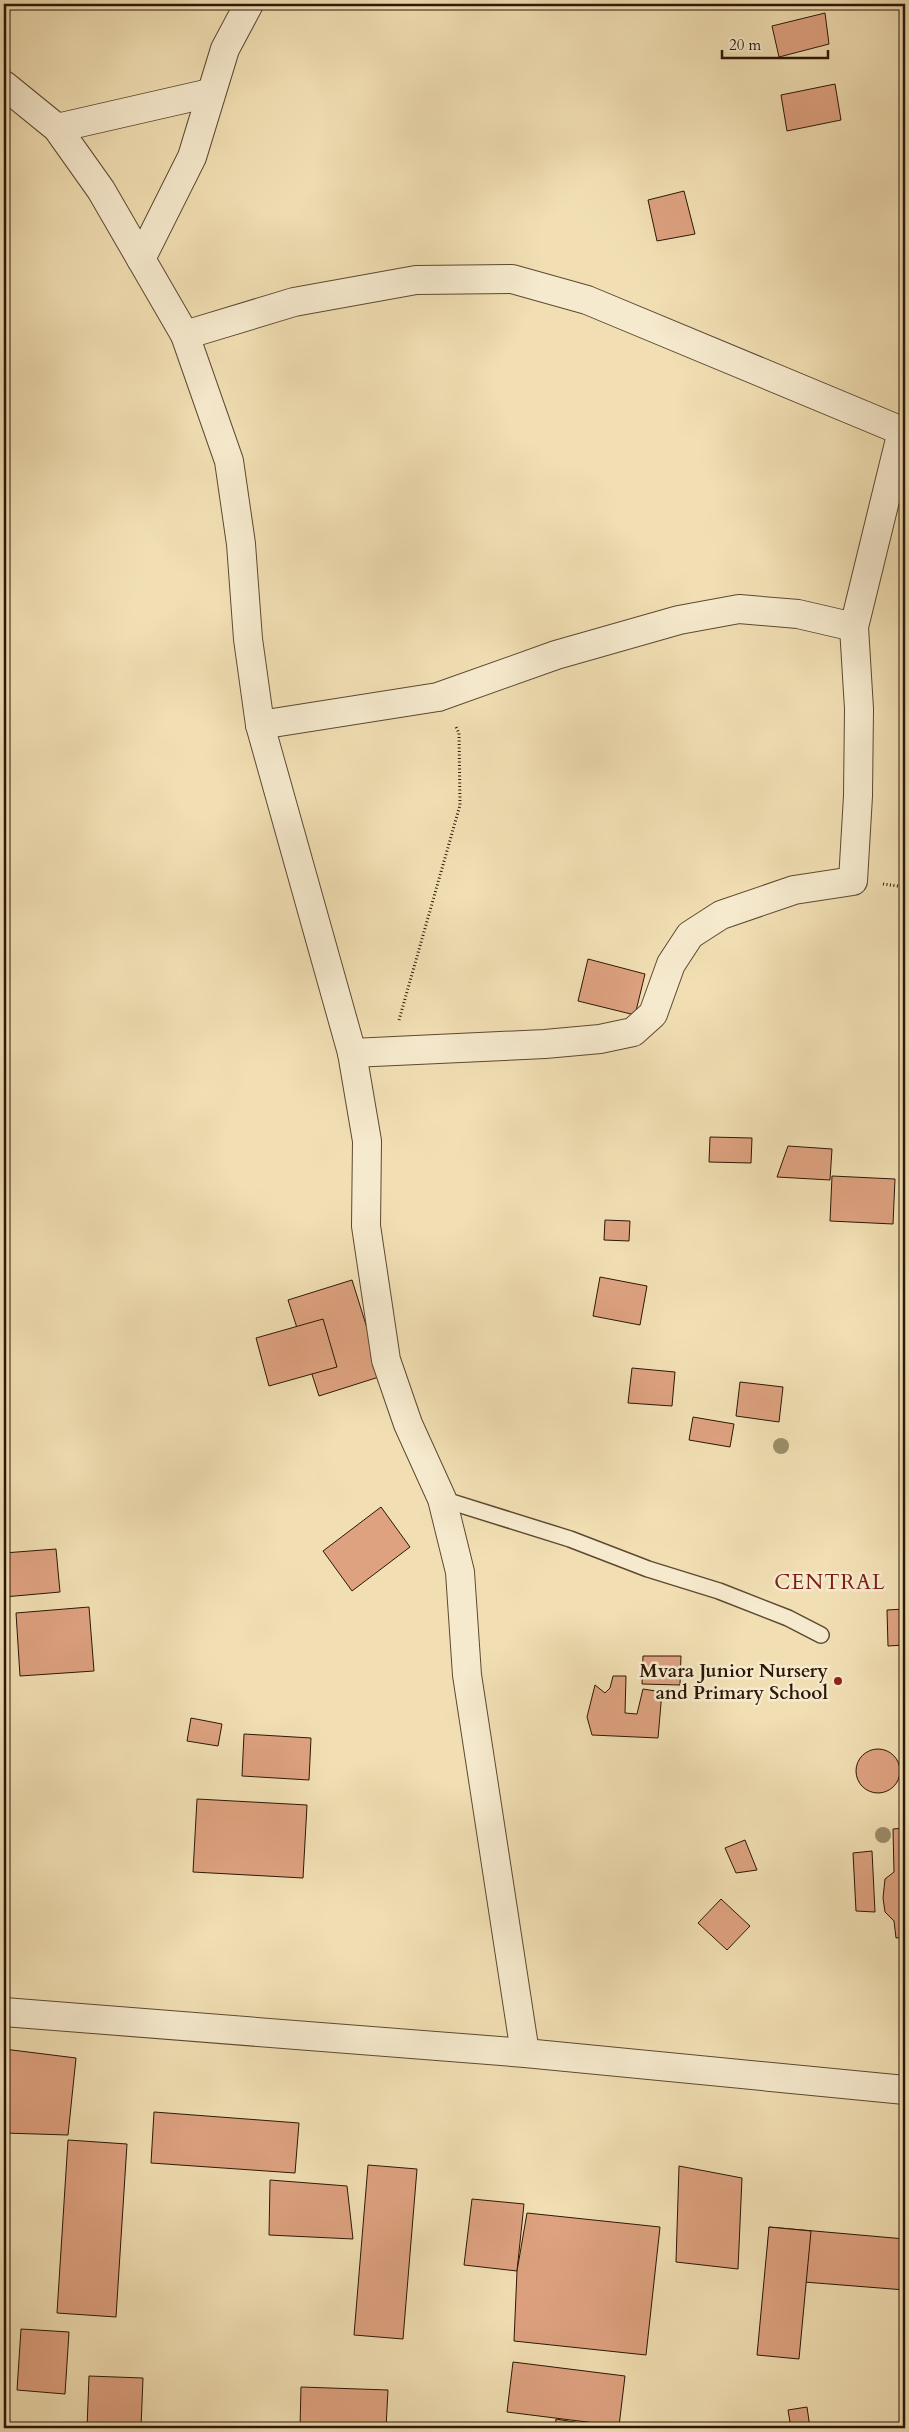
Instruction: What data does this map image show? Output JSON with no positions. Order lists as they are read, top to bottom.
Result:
{
  "districts": ["CENTRAL"],
  "places": ["Mvara Junior Nursery and Primary School"],
  "scale_bar": "20 m"
}
